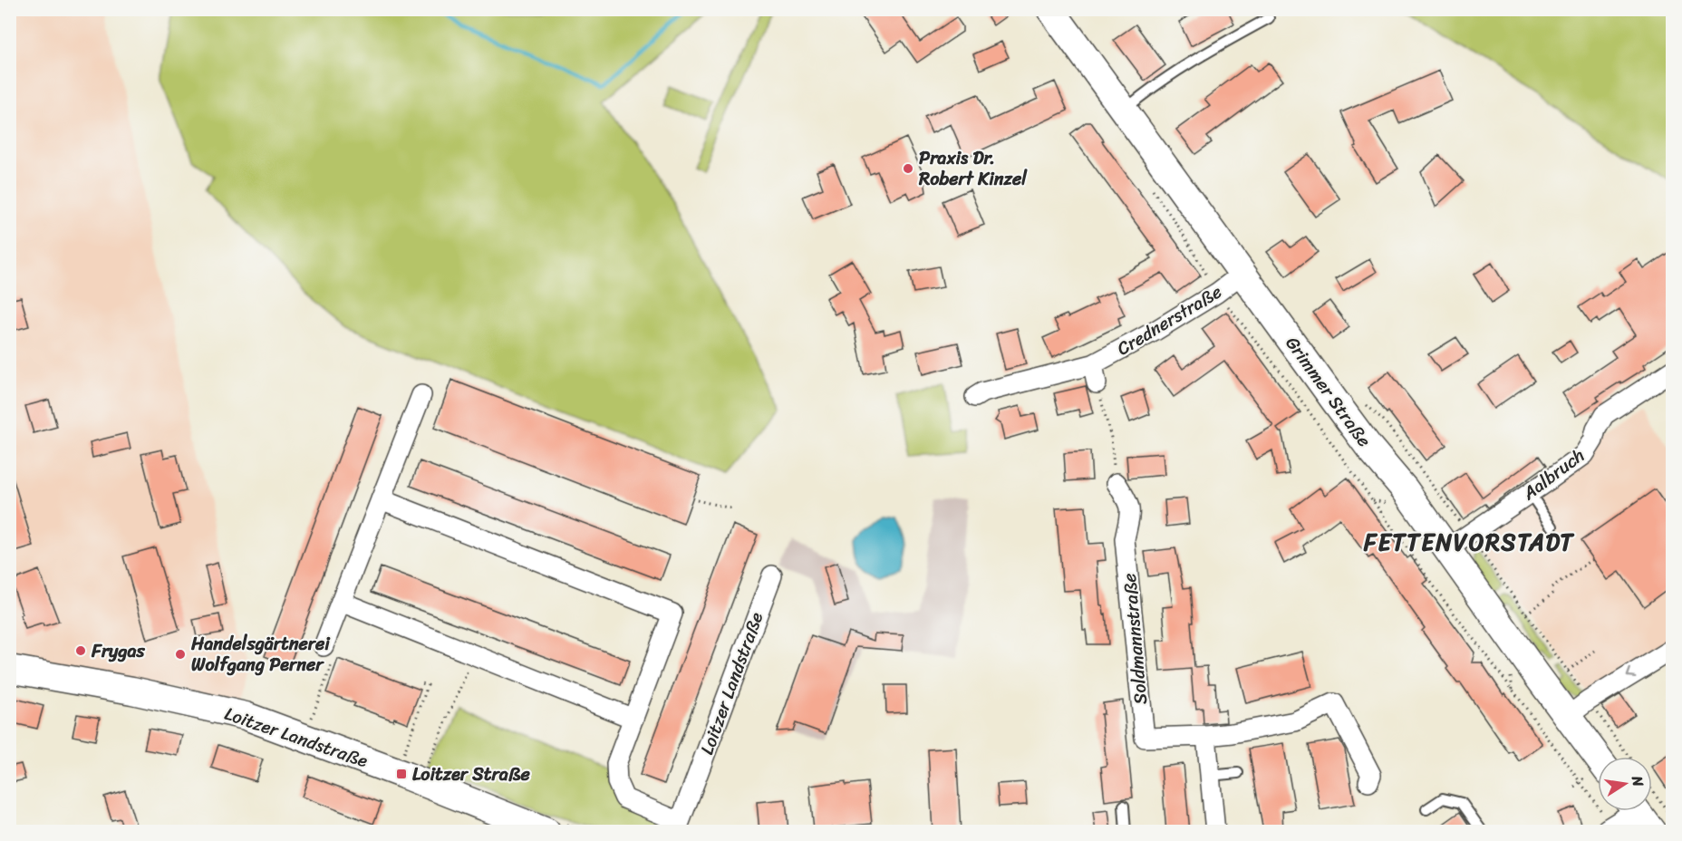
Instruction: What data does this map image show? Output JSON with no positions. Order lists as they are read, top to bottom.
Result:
{
  "streets": {
    "main road": ["Grimmer Straße", "Loitzer Landstraße"],
    "street": ["Crednerstraße", "Aalbruch", "Soldmannstraße"]
  },
  "crossings": [
    ["Crednerstraße", "Grimmer Straße"],
    ["Grimmer Straße", "Aalbruch"]
  ],
  "districts": ["FETTENVORSTADT"],
  "places": {
    "other": ["Praxis Dr. Robert Kinzel", "Frygas", "Handelsgärtnerei Wolfgang Perner"],
    "transit": ["Loitzer Straße"]
  },
  "north": "right"
}
